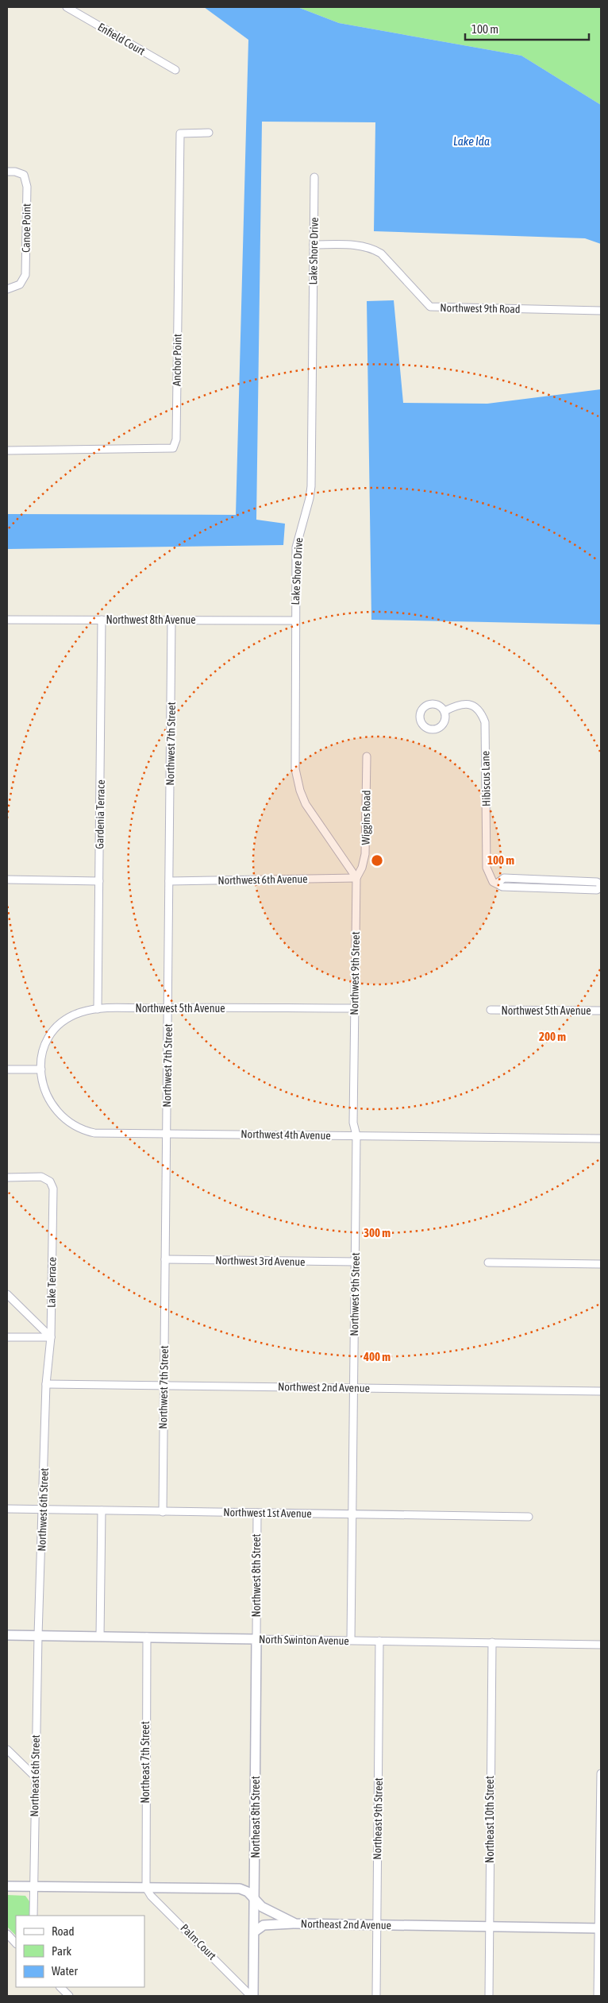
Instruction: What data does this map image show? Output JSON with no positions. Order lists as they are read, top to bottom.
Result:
{
  "streets": {
    "street": [
      "Enfield Court",
      "Canoe Point",
      "Lake Shore Drive",
      "Northwest 9th Road",
      "Anchor Point",
      "Northwest 8th Avenue",
      "Northwest 7th Street",
      "Hibiscus Lane",
      "Gardenia Terrace",
      "Wiggins Road",
      "Northwest 6th Avenue",
      "Northwest 9th Street",
      "Northwest 5th Avenue",
      "Northwest 4th Avenue",
      "Northwest 3rd Avenue",
      "Lake Terrace",
      "Northwest 2nd Avenue",
      "Northwest 6th Street",
      "Northwest 1st Avenue",
      "Northwest 8th Street",
      "North Swinton Avenue",
      "Northeast 7th Street",
      "Northeast 6th Street",
      "Northeast 8th Street",
      "Northeast 9th Street",
      "Northeast 10th Street",
      "Northeast 2nd Avenue",
      "Palm Court"
    ]
  },
  "crossings": [
    ["Lake Shore Drive", "Northwest 9th Road"],
    ["Lake Shore Drive", "Northwest 8th Avenue"],
    ["Lake Shore Drive", "Wiggins Road"],
    ["Lake Shore Drive", "Northwest 6th Avenue"],
    ["Lake Shore Drive", "Northwest 9th Street"],
    ["Northwest 8th Avenue", "Northwest 7th Street"],
    ["Northwest 8th Avenue", "Gardenia Terrace"],
    ["Northwest 7th Street", "Northwest 6th Avenue"],
    ["Northwest 7th Street", "Northwest 5th Avenue"],
    ["Northwest 7th Street", "Northwest 4th Avenue"],
    ["Northwest 7th Street", "Northwest 3rd Avenue"],
    ["Northwest 7th Street", "Northwest 2nd Avenue"],
    ["Northwest 7th Street", "Northwest 1st Avenue"],
    ["Gardenia Terrace", "Northwest 5th Avenue"],
    ["Wiggins Road", "Northwest 6th Avenue"],
    ["Wiggins Road", "Northwest 9th Street"],
    ["Northwest 6th Avenue", "Northwest 9th Street"],
    ["Northwest 9th Street", "Northwest 5th Avenue"],
    ["Northwest 9th Street", "Northwest 4th Avenue"],
    ["Northwest 9th Street", "Northwest 3rd Avenue"],
    ["Northwest 9th Street", "Northwest 2nd Avenue"],
    ["Northwest 9th Street", "Northwest 1st Avenue"],
    ["Northwest 9th Street", "North Swinton Avenue"],
    ["Northwest 5th Avenue", "Northwest 4th Avenue"],
    ["Lake Terrace", "Northwest 2nd Avenue"],
    ["Lake Terrace", "Northwest 6th Street"],
    ["Northwest 2nd Avenue", "Northwest 6th Street"],
    ["Northwest 6th Street", "Northwest 1st Avenue"],
    ["Northwest 6th Street", "North Swinton Avenue"],
    ["Northwest 6th Street", "Northeast 6th Street"],
    ["Northwest 1st Avenue", "Northwest 8th Street"],
    ["Northwest 8th Street", "North Swinton Avenue"],
    ["Northwest 8th Street", "Northeast 8th Street"],
    ["North Swinton Avenue", "Northeast 7th Street"],
    ["North Swinton Avenue", "Northeast 6th Street"],
    ["North Swinton Avenue", "Northeast 8th Street"],
    ["North Swinton Avenue", "Northeast 9th Street"],
    ["North Swinton Avenue", "Northeast 10th Street"],
    ["Northeast 7th Street", "Northeast 2nd Avenue"],
    ["Northeast 7th Street", "Palm Court"],
    ["Northeast 6th Street", "Northeast 2nd Avenue"],
    ["Northeast 8th Street", "Northeast 2nd Avenue"],
    ["Northeast 8th Street", "Palm Court"],
    ["Northeast 9th Street", "Northeast 2nd Avenue"],
    ["Northeast 10th Street", "Northeast 2nd Avenue"],
    ["Northeast 2nd Avenue", "Palm Court"]
  ],
  "water": ["Lake Ida"],
  "legend": ["Road", "Park", "Water"],
  "scale_bar": "100 m",
  "rings": [
    "100 m",
    "200 m",
    "300 m",
    "400 m"
  ]
}
